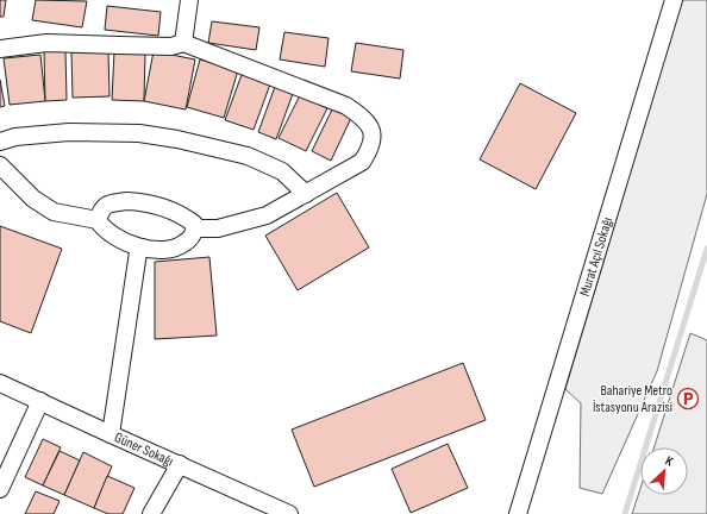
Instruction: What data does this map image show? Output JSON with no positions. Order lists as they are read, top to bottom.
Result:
{
  "streets": {
    "street": ["Murat Açıl Sokağı", "Güner Sokağı"]
  },
  "places": {
    "parking": ["Bahariye Metro İstasyonu Arazisi"]
  },
  "north": "top right"
}
